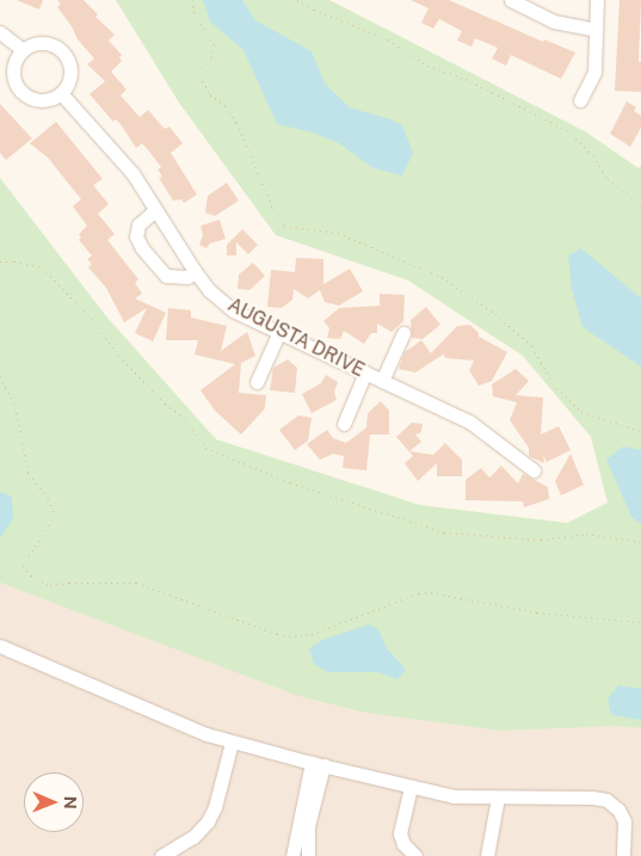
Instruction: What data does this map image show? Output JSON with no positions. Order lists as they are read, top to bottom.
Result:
{
  "streets": {
    "street": ["AUGUSTA DRIVE"]
  },
  "north": "right"
}
